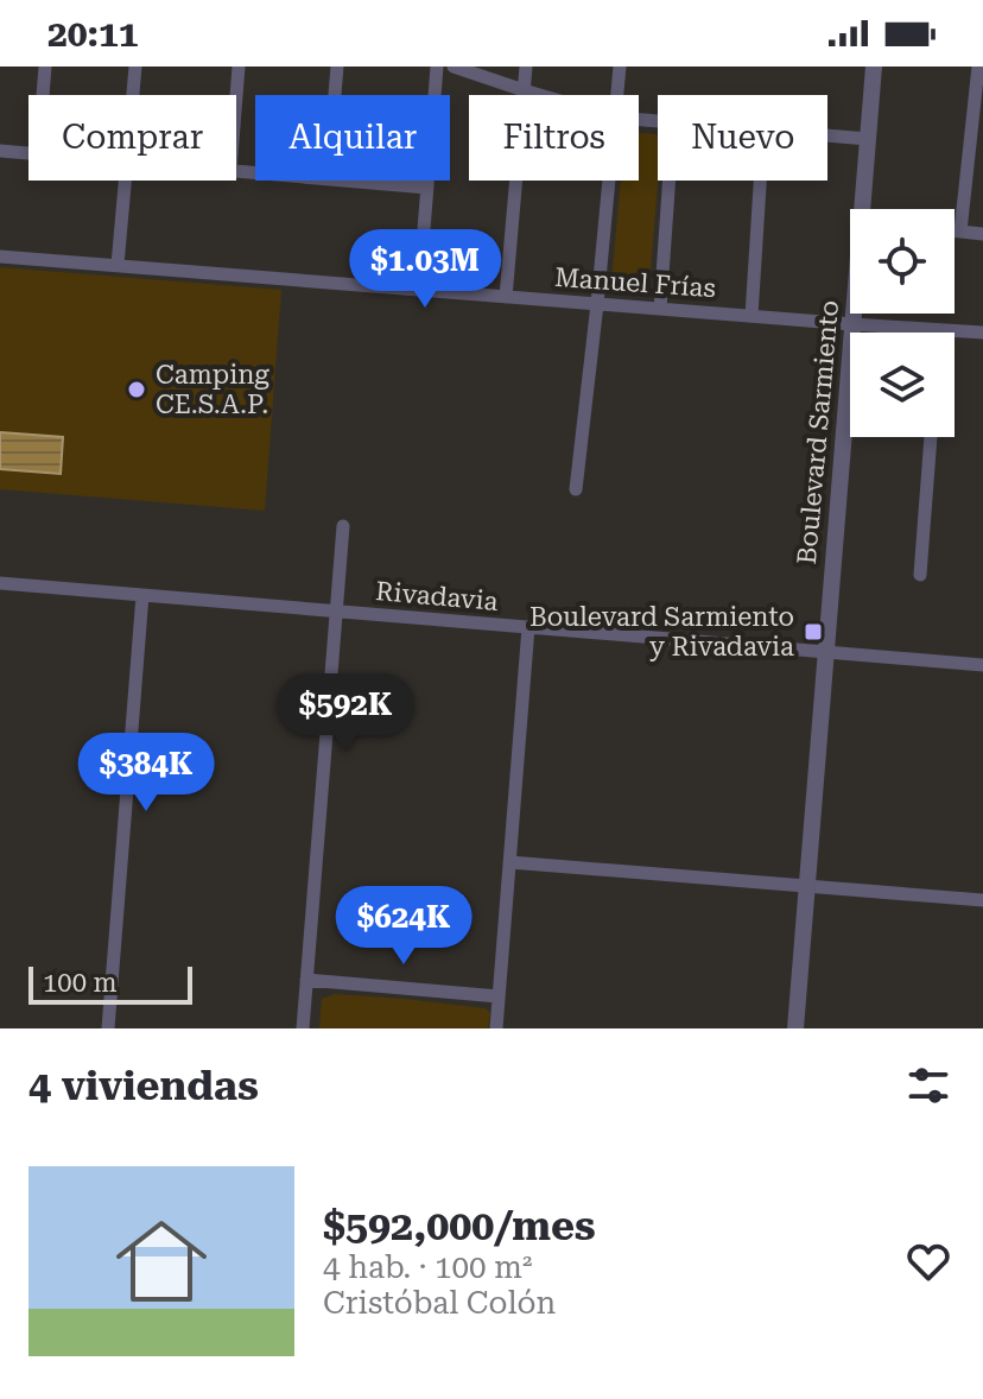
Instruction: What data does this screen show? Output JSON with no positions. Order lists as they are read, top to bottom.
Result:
{
  "streets": {
    "street": ["Manuel Frías", "Boulevard Sarmiento", "Rivadavia"]
  },
  "crossings": [
    ["Manuel Frías", "Boulevard Sarmiento"],
    ["Boulevard Sarmiento", "Rivadavia"]
  ],
  "places": {
    "other": ["Camping CE.S.A.P."],
    "transit": ["Boulevard Sarmiento y Rivadavia"]
  },
  "scale_bar": "100 m",
  "page": {
    "status": "20:11",
    "chip": [
      "Comprar",
      "Alquilar",
      "Filtros",
      "Nuevo"
    ],
    "price": [
      "$1.03M",
      "$592K",
      "$384K",
      "$624K"
    ],
    "scale": "100 m",
    "heading": "4 viviendas",
    "list": [
      {
        "name": "$592,000/mes",
        "note": "4 hab. · 100 m² · Cristóbal Colón"
      }
    ]
  }
}
